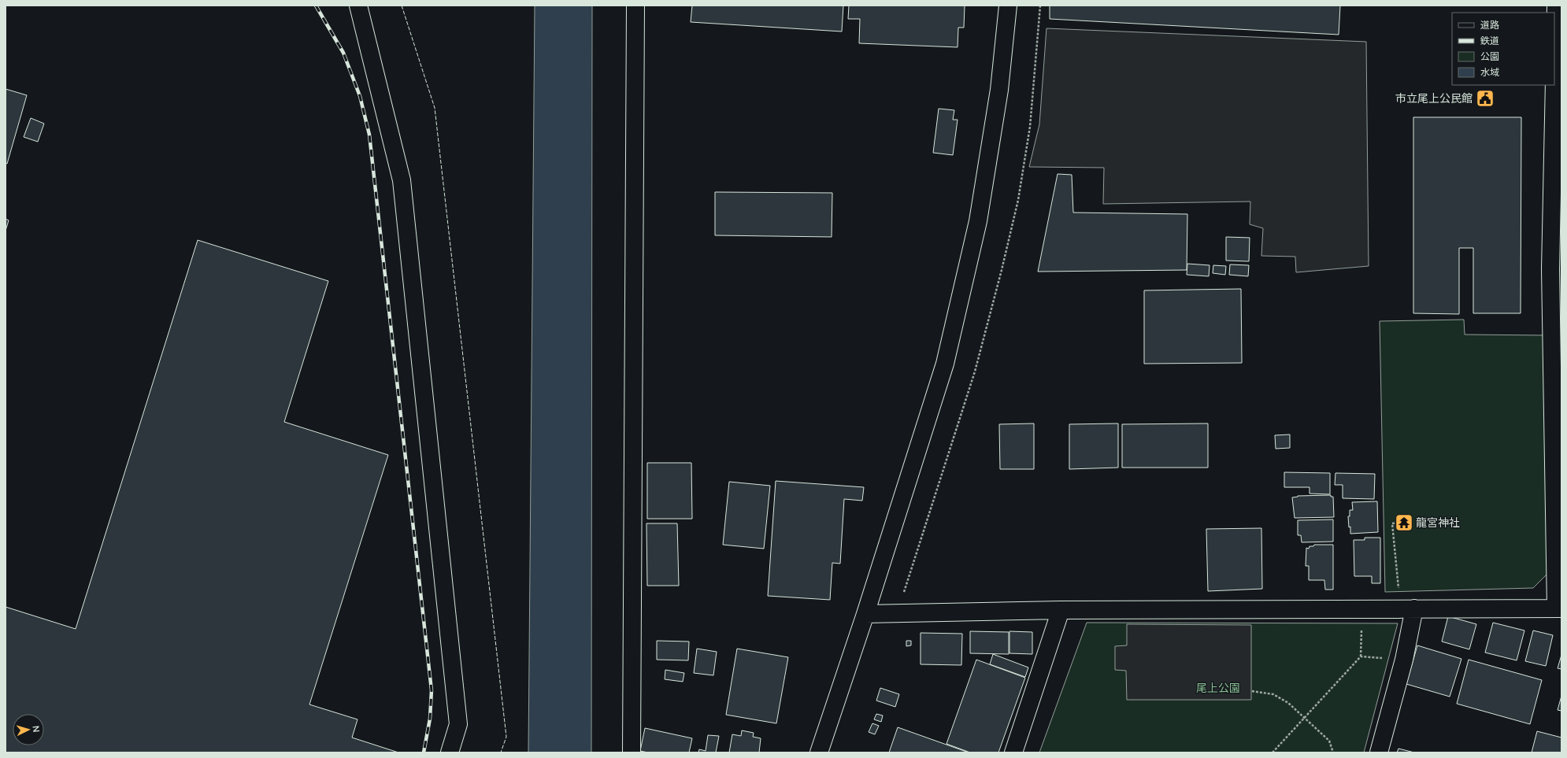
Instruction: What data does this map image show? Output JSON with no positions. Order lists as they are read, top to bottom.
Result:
{
  "parks": ["尾上公園"],
  "places": {
    "public building": ["市立尾上公民館"],
    "temple": ["龍宮神社"]
  },
  "legend": [
    "道路",
    "鉄道",
    "公園",
    "水域"
  ],
  "north": "right"
}
